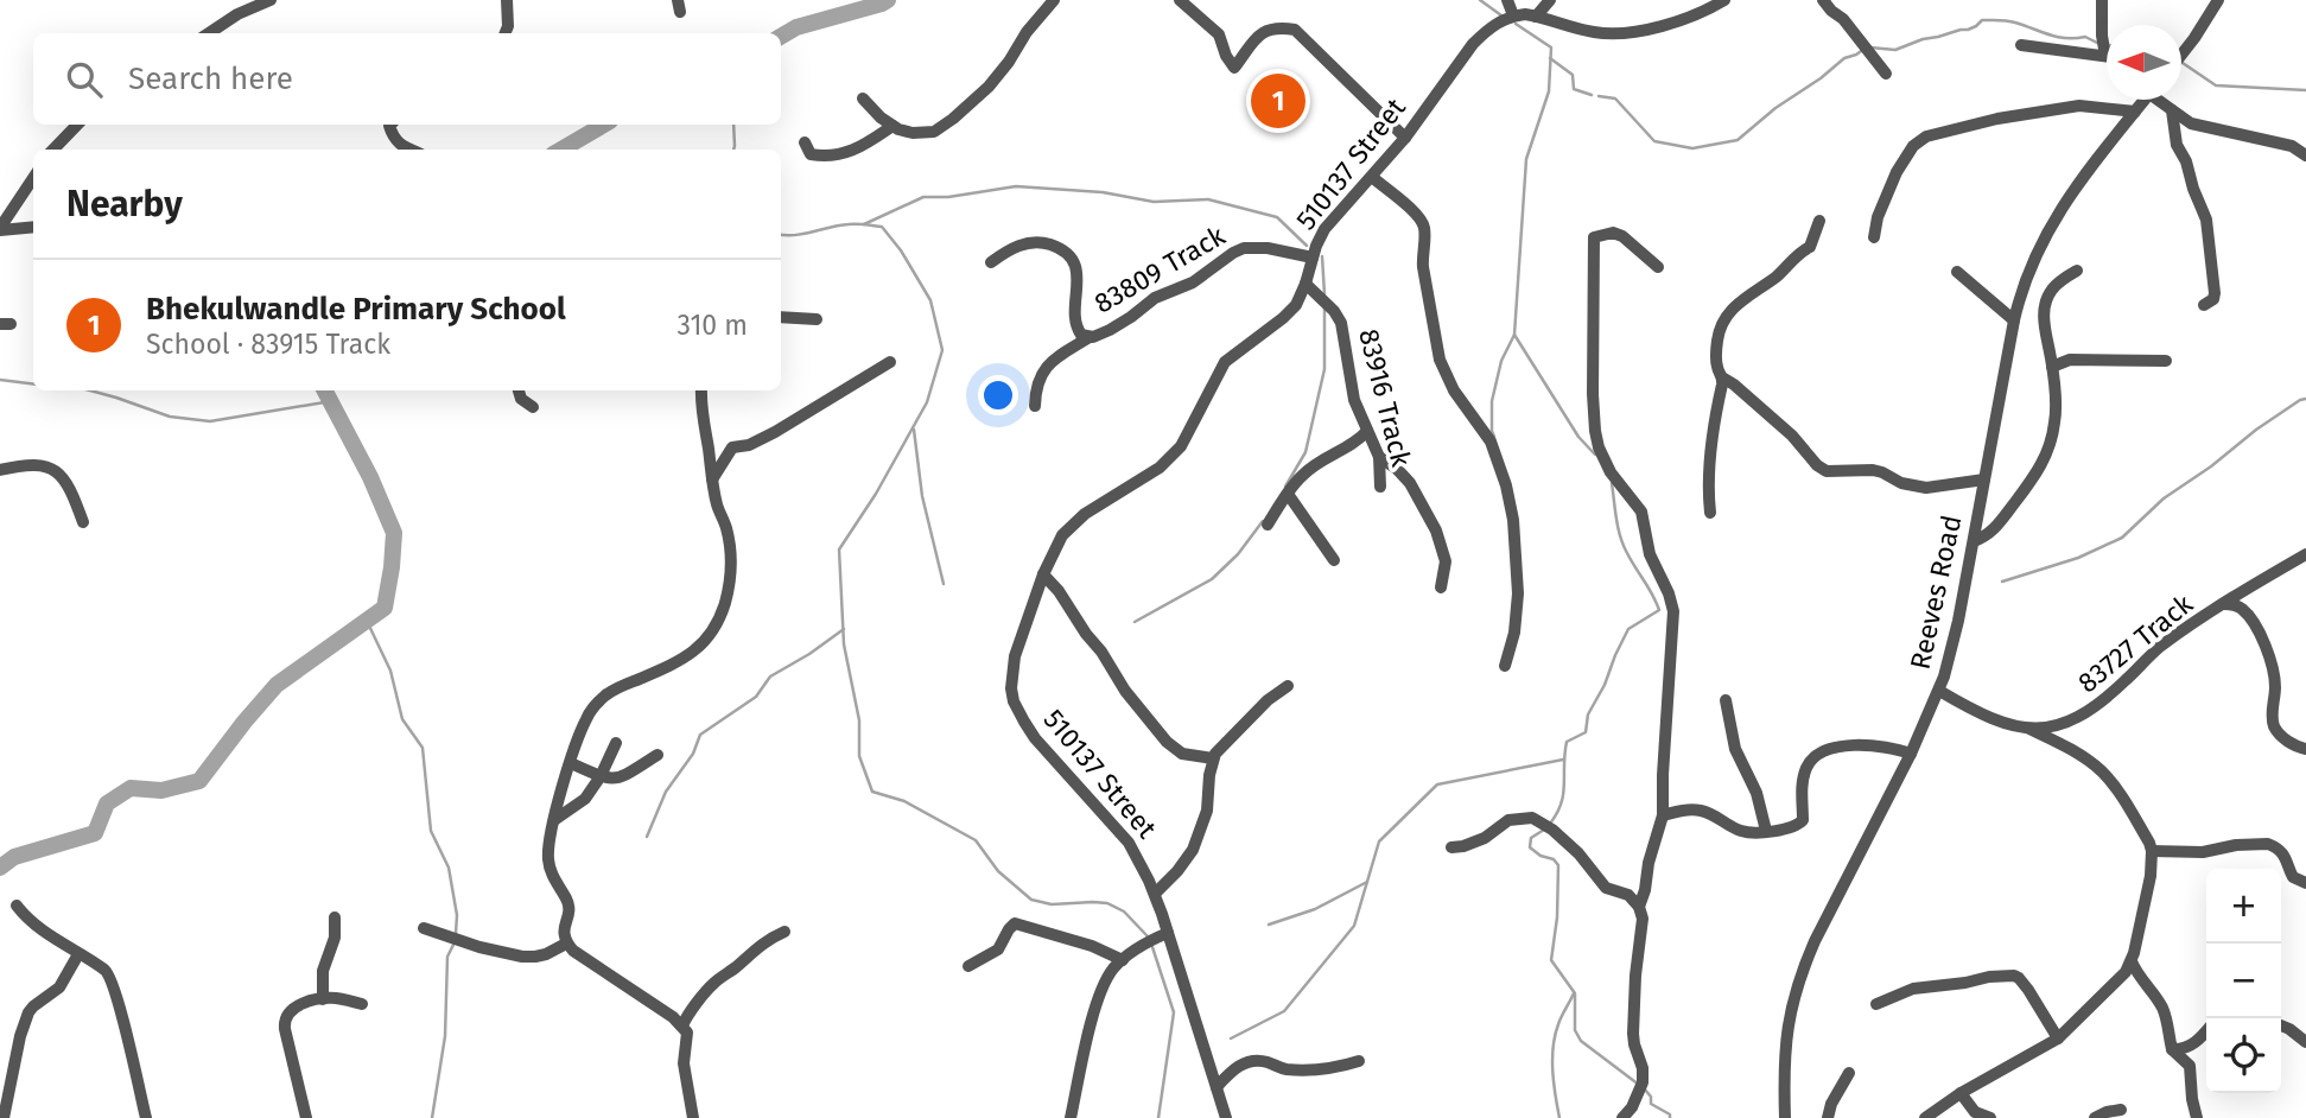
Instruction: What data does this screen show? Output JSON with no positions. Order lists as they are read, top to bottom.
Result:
{
  "streets": {
    "street": [
      "510137 Street",
      "83809 Track",
      "83916 Track",
      "Reeves Road",
      "83727 Track"
    ]
  },
  "crossings": [
    ["510137 Street", "83809 Track"],
    ["510137 Street", "83916 Track"],
    ["Reeves Road", "83727 Track"]
  ],
  "north": "left",
  "page": {
    "search": "Search here",
    "pins": "1",
    "heading": "Nearby",
    "list": [
      {
        "mark": "1",
        "name": "Bhekulwandle Primary School",
        "note": "School · 83915 Track",
        "value": "310 m"
      }
    ],
    "map_buttons": ["+", "−"]
  }
}
